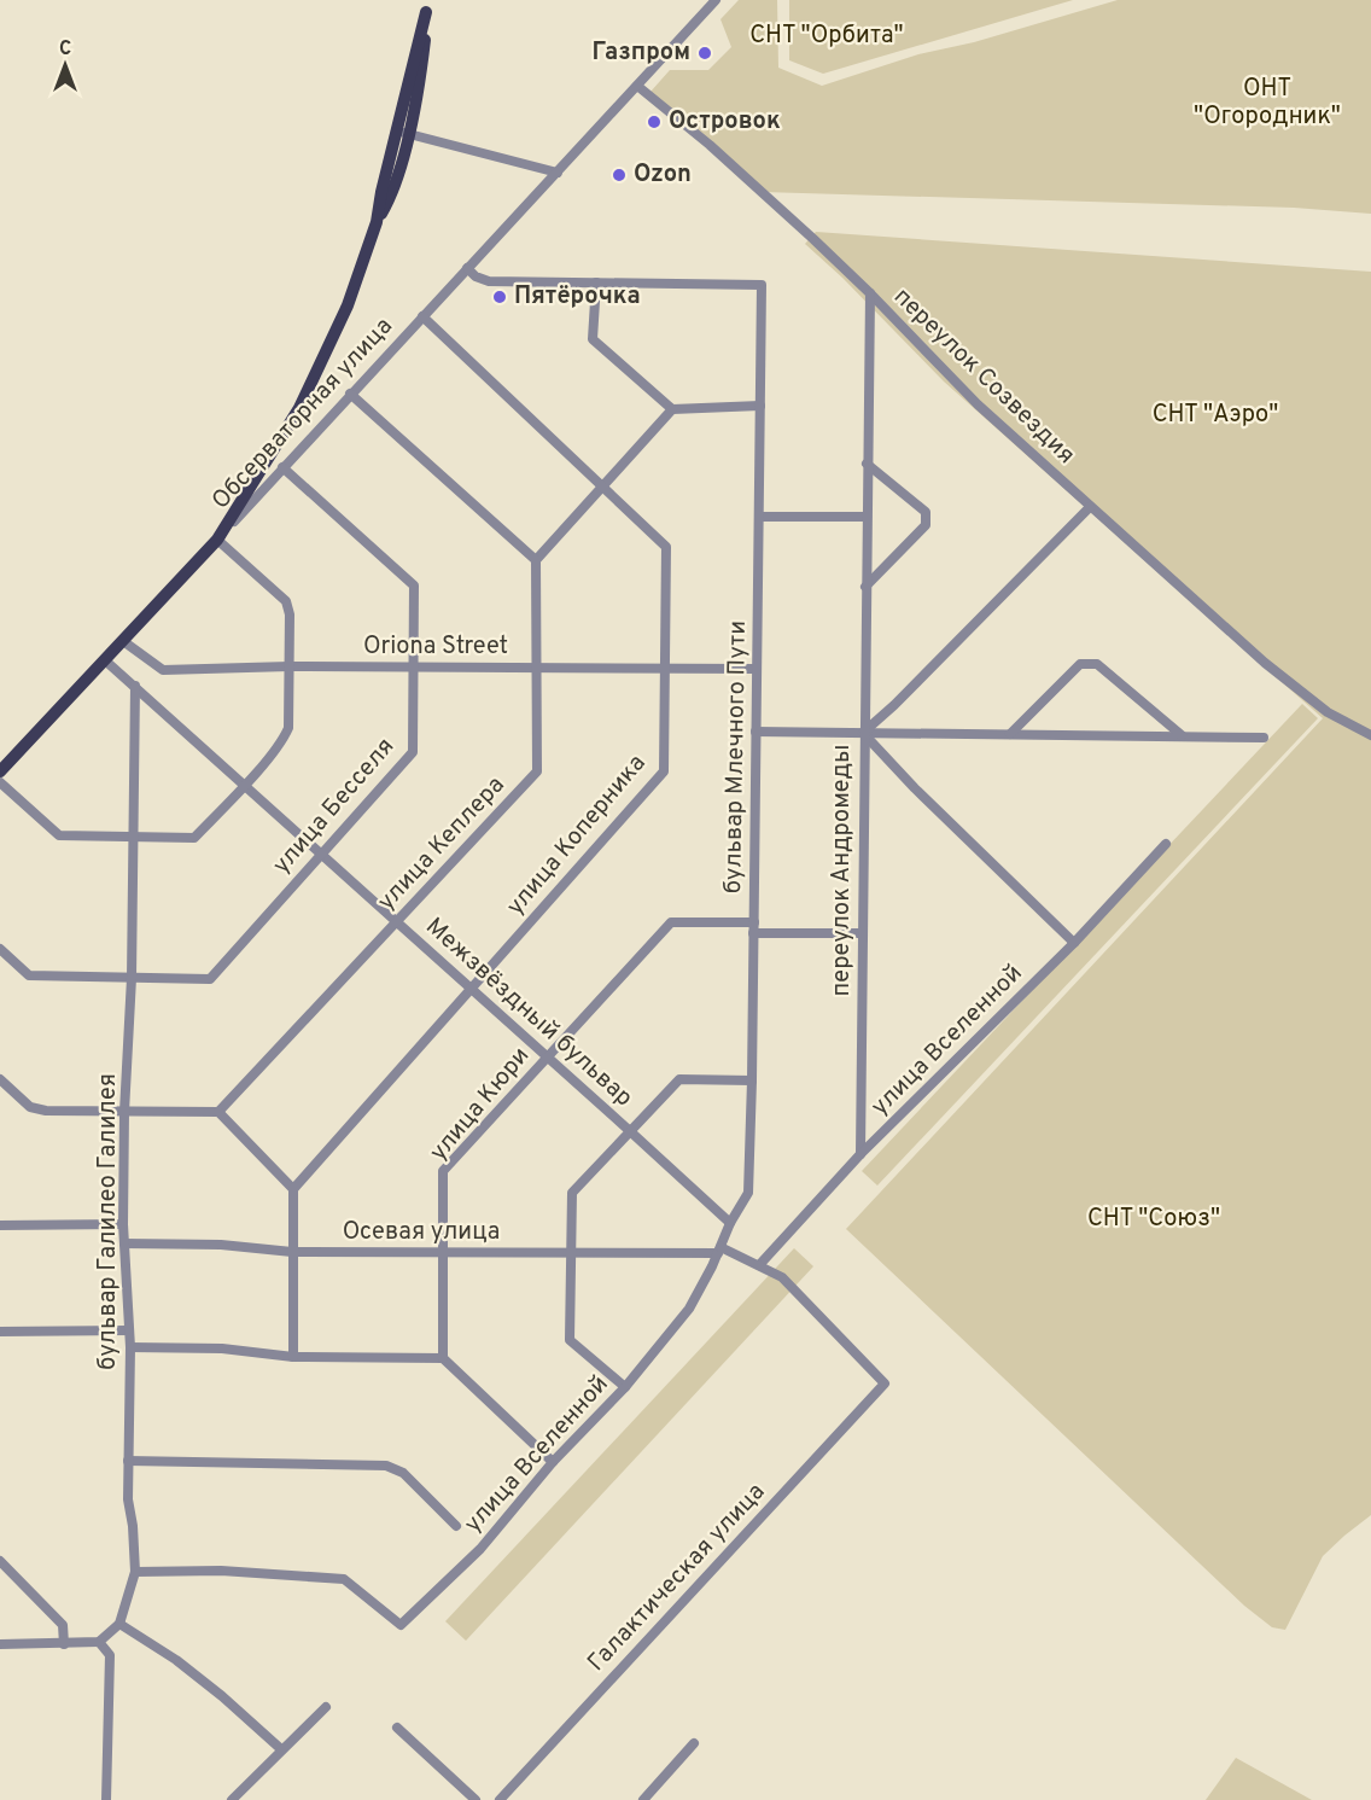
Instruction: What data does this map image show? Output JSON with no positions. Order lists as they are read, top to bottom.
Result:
{
  "streets": {
    "main road": ["Обсерваторная улица"],
    "street": [
      "переулок Созвездия",
      "Oriona Street",
      "бульвар Млечного Пути",
      "улица Бесселя",
      "улица Коперника",
      "улица Кеплера",
      "переулок Андромеды",
      "Межзвёздный бульвар",
      "улица Вселенной",
      "улица Кюри",
      "бульвар Галилео Галилея",
      "Осевая улица",
      "Галактическая улица"
    ]
  },
  "crossings": [
    ["переулок Созвездия", "Обсерваторная улица"],
    ["переулок Созвездия", "переулок Андромеды"],
    ["Обсерваторная улица", "Oriona Street"],
    ["Обсерваторная улица", "улица Бесселя"],
    ["Обсерваторная улица", "улица Коперника"],
    ["Обсерваторная улица", "Межзвёздный бульвар"],
    ["Oriona Street", "бульвар Млечного Пути"],
    ["Oriona Street", "улица Бесселя"],
    ["Oriona Street", "улица Коперника"],
    ["Oriona Street", "улица Кеплера"],
    ["бульвар Млечного Пути", "Межзвёздный бульвар"],
    ["бульвар Млечного Пути", "улица Вселенной"],
    ["бульвар Млечного Пути", "улица Кюри"],
    ["улица Бесселя", "Межзвёздный бульвар"],
    ["улица Бесселя", "бульвар Галилео Галилея"],
    ["улица Коперника", "Межзвёздный бульвар"],
    ["улица Кеплера", "Межзвёздный бульвар"],
    ["переулок Андромеды", "улица Вселенной"],
    ["переулок Андромеды", "улица Кюри"],
    ["Межзвёздный бульвар", "улица Вселенной"],
    ["Межзвёздный бульвар", "улица Кюри"],
    ["Межзвёздный бульвар", "бульвар Галилео Галилея"],
    ["улица Вселенной", "бульвар Галилео Галилея"],
    ["улица Вселенной", "Осевая улица"],
    ["улица Вселенной", "Галактическая улица"],
    ["улица Кюри", "Осевая улица"],
    ["бульвар Галилео Галилея", "Осевая улица"]
  ],
  "parks": [
    "СНТ \"Орбита\"",
    "ОНТ \"Огородник\"",
    "СНТ \"Аэро\"",
    "СНТ \"Союз\""
  ],
  "places": [
    "Газпром",
    "Островок",
    "Ozon",
    "Пятёрочка"
  ],
  "north": "top"
}
